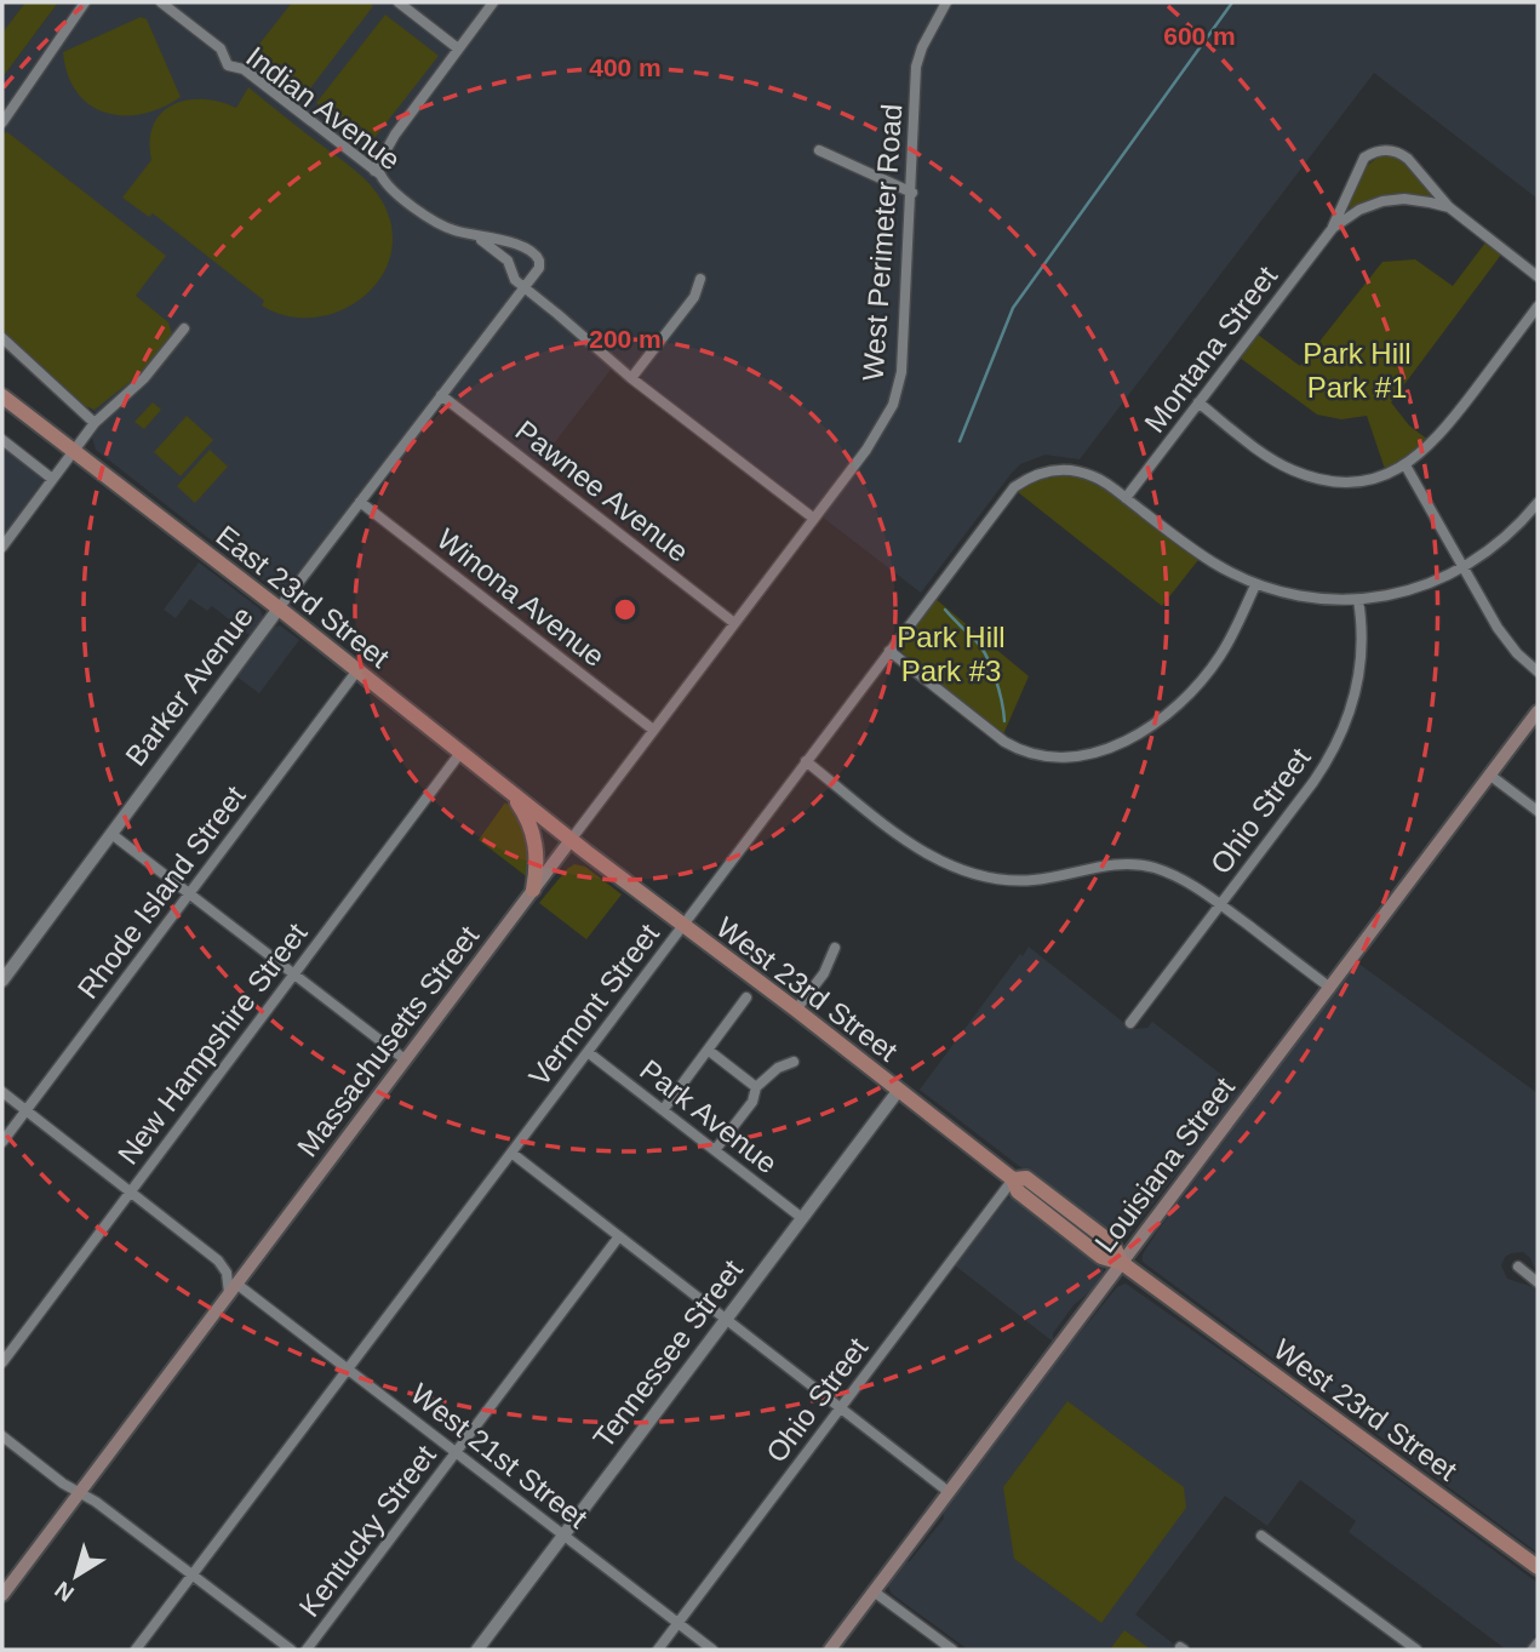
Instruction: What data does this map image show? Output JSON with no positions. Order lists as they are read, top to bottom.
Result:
{
  "streets": {
    "main road": [
      "East 23rd Street",
      "West 23rd Street",
      "Massachusetts Street",
      "Louisiana Street"
    ],
    "street": [
      "Indian Avenue",
      "West Perimeter Road",
      "Montana Street",
      "Pawnee Avenue",
      "Winona Avenue",
      "Barker Avenue",
      "Ohio Street",
      "Rhode Island Street",
      "Vermont Street",
      "New Hampshire Street",
      "Park Avenue",
      "Tennessee Street",
      "West 21st Street",
      "Kentucky Street"
    ]
  },
  "crossings": [
    ["Indian Avenue", "West Perimeter Road"],
    ["Indian Avenue", "Barker Avenue"],
    ["Indian Avenue", "Massachusetts Street"],
    ["West Perimeter Road", "Massachusetts Street"],
    ["Montana Street", "Vermont Street"],
    ["Pawnee Avenue", "Barker Avenue"],
    ["Pawnee Avenue", "Massachusetts Street"],
    ["East 23rd Street", "Barker Avenue"],
    ["East 23rd Street", "Rhode Island Street"],
    ["East 23rd Street", "West 23rd Street"],
    ["East 23rd Street", "Massachusetts Street"],
    ["East 23rd Street", "New Hampshire Street"],
    ["Winona Avenue", "Barker Avenue"],
    ["Winona Avenue", "Massachusetts Street"],
    ["Ohio Street", "West 23rd Street"],
    ["Ohio Street", "Vermont Street"],
    ["Ohio Street", "West 21st Street"],
    ["Rhode Island Street", "West 21st Street"],
    ["West 23rd Street", "Vermont Street"],
    ["West 23rd Street", "Massachusetts Street"],
    ["West 23rd Street", "Louisiana Street"],
    ["West 23rd Street", "Tennessee Street"],
    ["Vermont Street", "Park Avenue"],
    ["Vermont Street", "West 21st Street"],
    ["Massachusetts Street", "West 21st Street"],
    ["New Hampshire Street", "West 21st Street"],
    ["Park Avenue", "Tennessee Street"],
    ["Tennessee Street", "West 21st Street"],
    ["West 21st Street", "Kentucky Street"]
  ],
  "parks": ["Park Hill Park #1", "Park Hill Park #3"],
  "north": "bottom left",
  "rings": ["600 m", "400 m", "200 m"]
}
